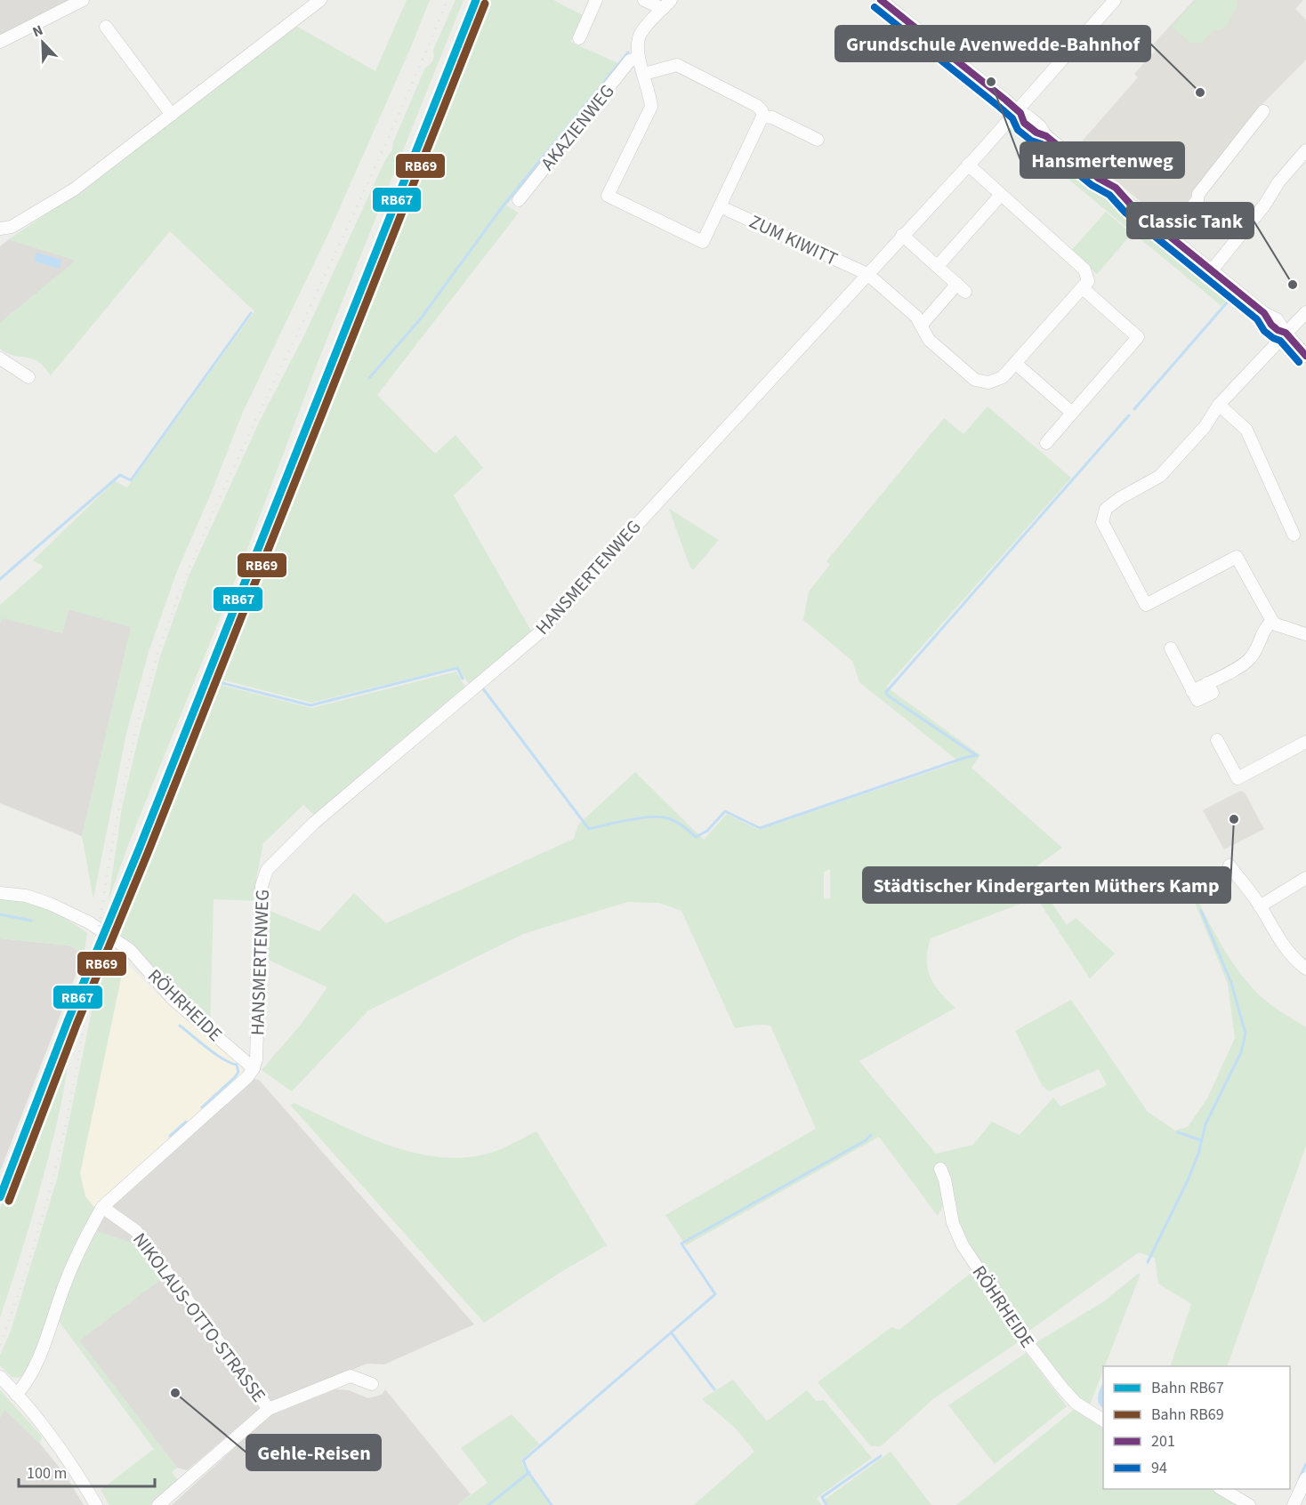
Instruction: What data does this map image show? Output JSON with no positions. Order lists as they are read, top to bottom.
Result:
{
  "streets": {
    "street": [
      "AKAZIENWEG",
      "ZUM KIWITT",
      "HANSMERTENWEG",
      "RÖHRHEIDE",
      "NIKOLAUS-OTTO-STRASSE"
    ]
  },
  "crossings": [
    ["ZUM KIWITT", "HANSMERTENWEG"],
    ["HANSMERTENWEG", "RÖHRHEIDE"]
  ],
  "places": [
    "Hansmertenweg",
    "Grundschule Avenwedde-Bahnhof",
    "Classic Tank",
    "Städtischer Kindergarten Müthers Kamp",
    "Gehle-Reisen"
  ],
  "lines": [
    "rail line RB67",
    "transit line 201",
    "rail line RB69",
    "transit line 94"
  ],
  "legend": [
    "Bahn RB67",
    "Bahn RB69",
    "201",
    "94"
  ],
  "scale_bar": "100 m",
  "north": "top left"
}
